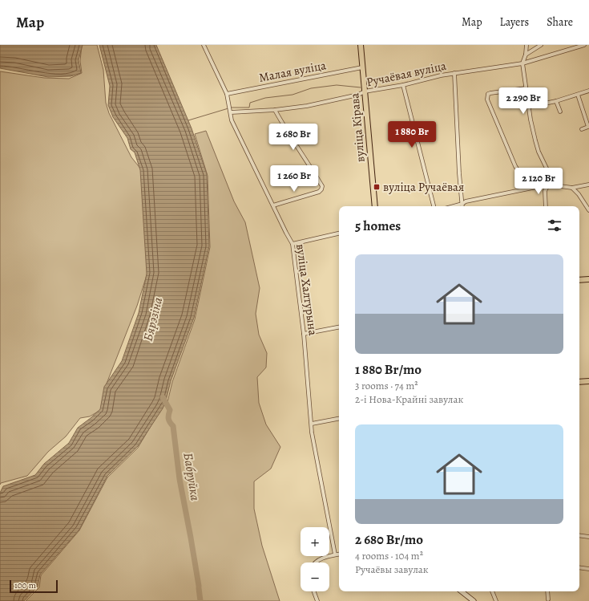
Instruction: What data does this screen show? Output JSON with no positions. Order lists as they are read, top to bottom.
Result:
{
  "streets": {
    "main road": ["вуліца Кірава"],
    "street": ["Малая вуліца", "Ручаёвая вуліца", "вуліца Халтурына"]
  },
  "crossings": [
    ["Малая вуліца", "вуліца Кірава"],
    ["Малая вуліца", "вуліца Халтурына"],
    ["Ручаёвая вуліца", "вуліца Кірава"],
    ["Ручаёвая вуліца", "вуліца Халтурына"]
  ],
  "water": ["Бярэзіна", "Бабруйка"],
  "places": {
    "transit": ["вуліца Ручаёвая"]
  },
  "scale_bar": "100 m",
  "page": {
    "header": "Map",
    "nav": ["Map", "Layers", "Share"],
    "price": [
      "2 290 Br",
      "1 880 Br",
      "2 680 Br",
      "1 260 Br",
      "2 120 Br"
    ],
    "heading": "5 homes",
    "list": [
      {
        "name": "1 880 Br/mo",
        "note": "3 rooms · 74 m² · 2-і Нова-Крайні завулак"
      },
      {
        "name": "2 680 Br/mo",
        "note": "4 rooms · 104 m² · Ручаёвы завулак"
      }
    ],
    "map_buttons": ["+", "−"],
    "scale": "100 m"
  }
}
